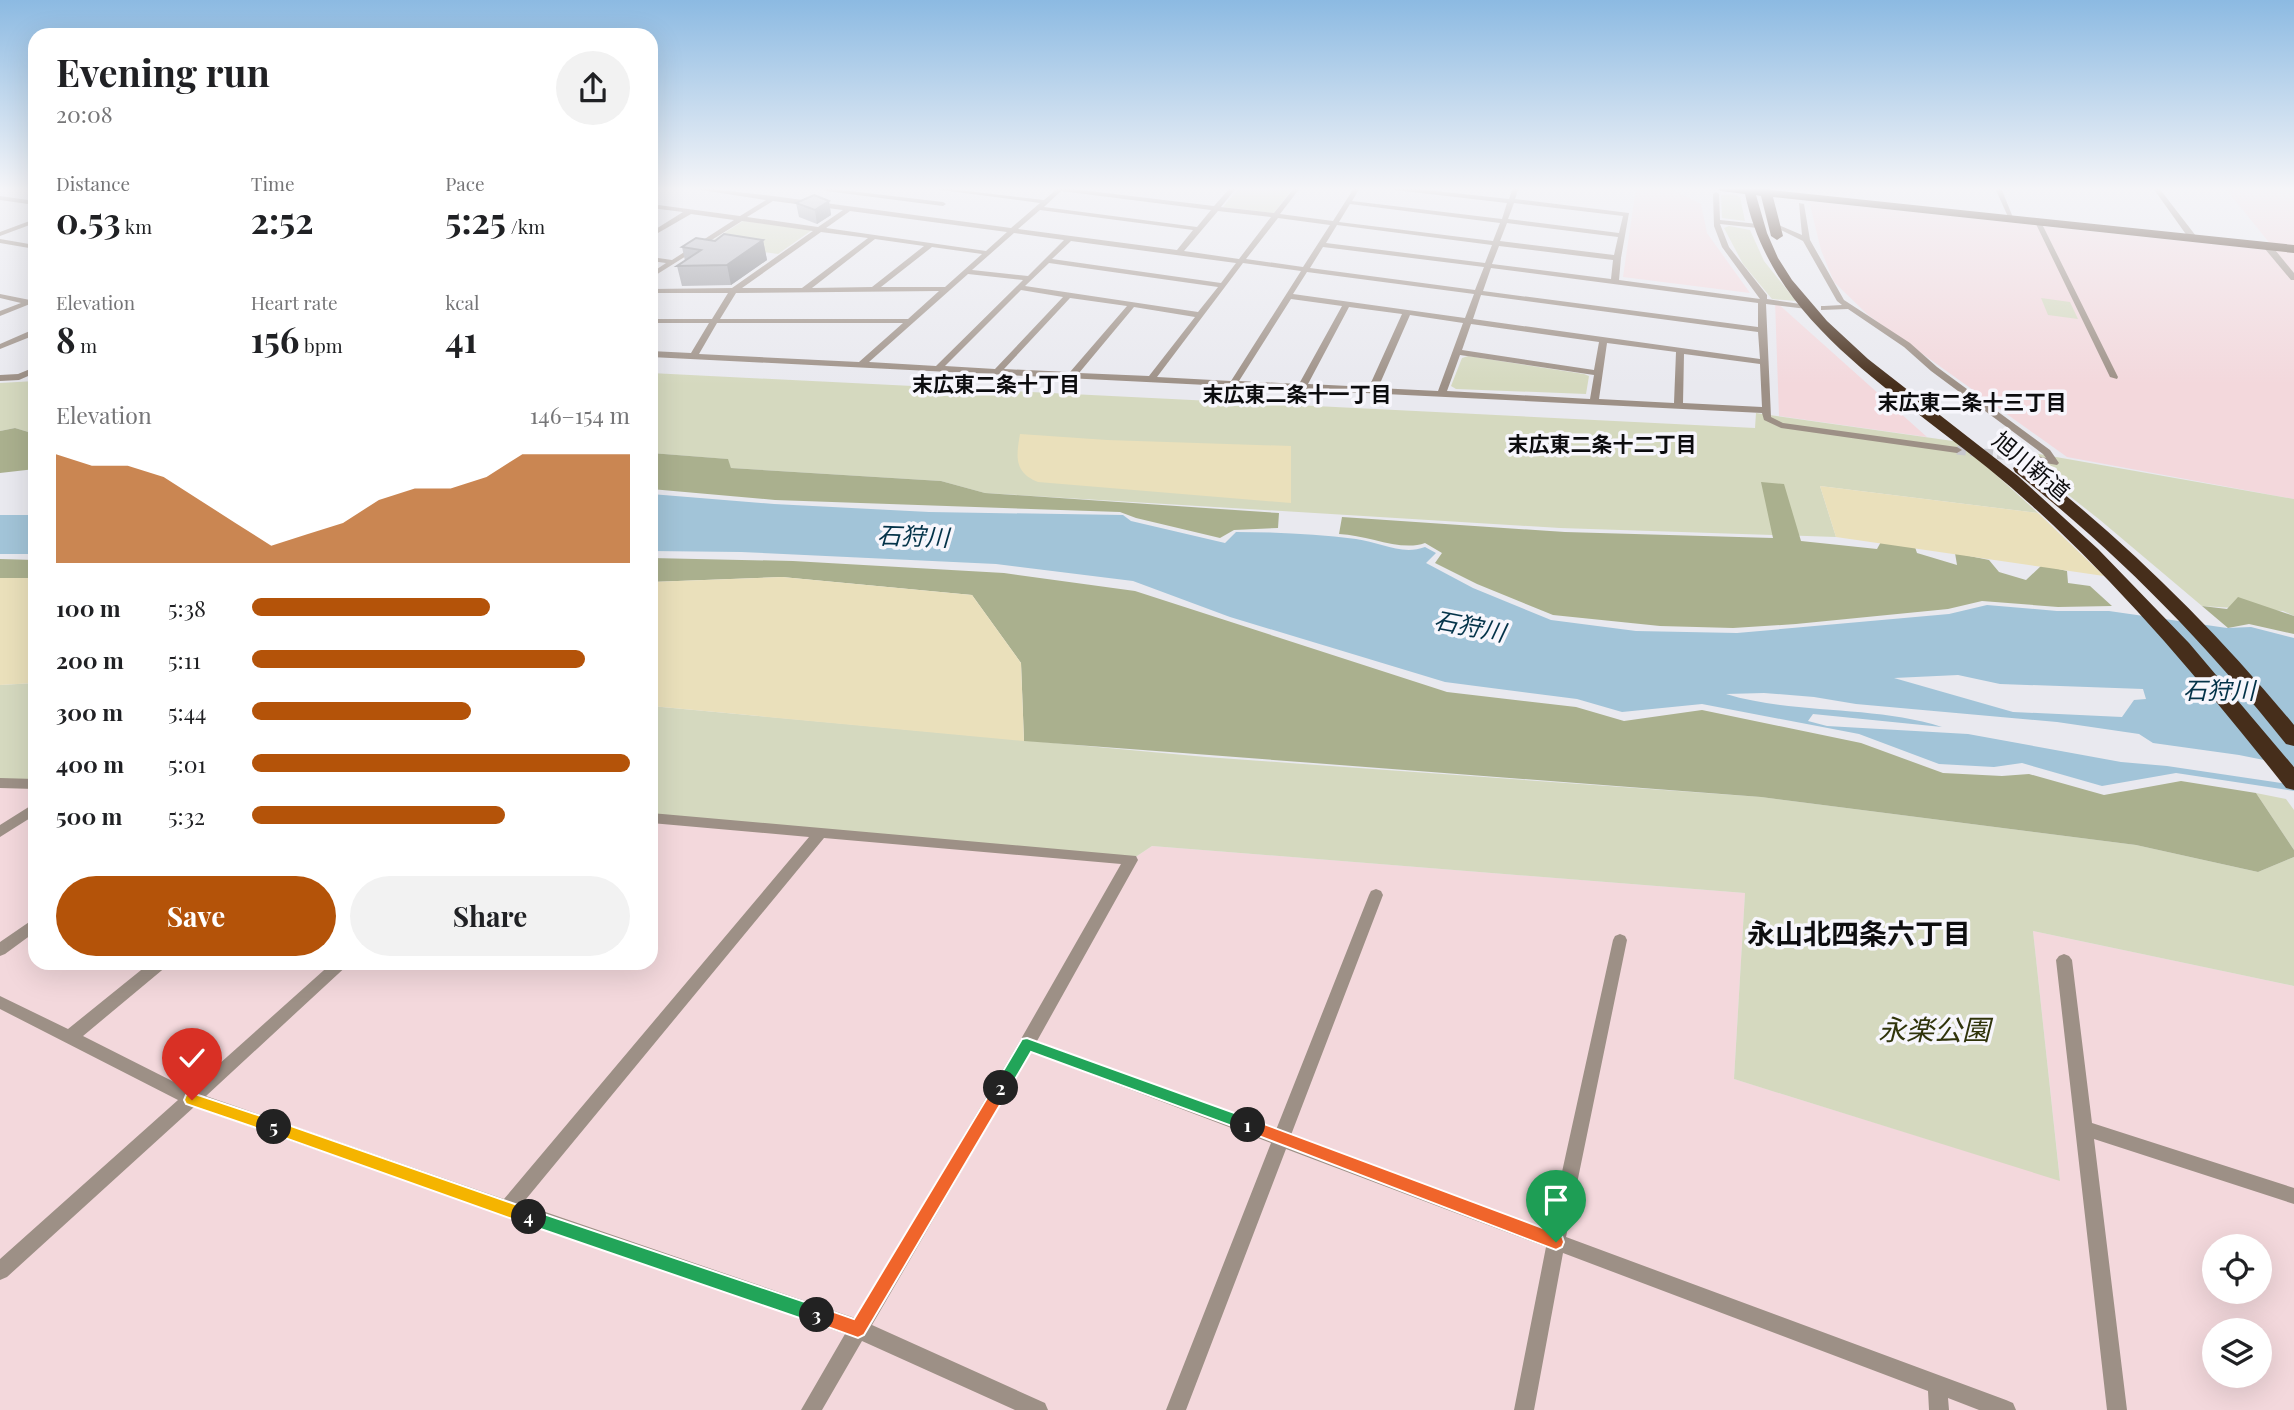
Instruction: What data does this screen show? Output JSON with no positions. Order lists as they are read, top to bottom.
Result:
{
  "streets": {
    "highway": ["旭川新道"]
  },
  "districts": [
    "末広東二条十丁目",
    "末広東二条十一丁目",
    "末広東二条十三丁目",
    "末広東二条十二丁目",
    "永山北四条六丁目"
  ],
  "water": ["石狩川"],
  "parks": ["永楽公園"],
  "page": {
    "heading": ["Evening run", "20:08"],
    "stats": [
      ["Distance", "0.53 km"],
      ["Time", "2:52"],
      ["Pace", "5:25 /km"],
      ["Elevation", "8 m"],
      ["Heart rate", "156 bpm"],
      ["kcal", "41"]
    ],
    "chart": ["Elevation", "146–154 m"],
    "list": [
      {
        "name": "100 m",
        "note": "5:38"
      },
      {
        "name": "200 m",
        "note": "5:11"
      },
      {
        "name": "300 m",
        "note": "5:44"
      },
      {
        "name": "400 m",
        "note": "5:01"
      },
      {
        "name": "500 m",
        "note": "5:32"
      }
    ],
    "buttons": ["Save", "Share"],
    "pins": [
      "2",
      "1",
      "5",
      "4",
      "3"
    ]
  }
}
